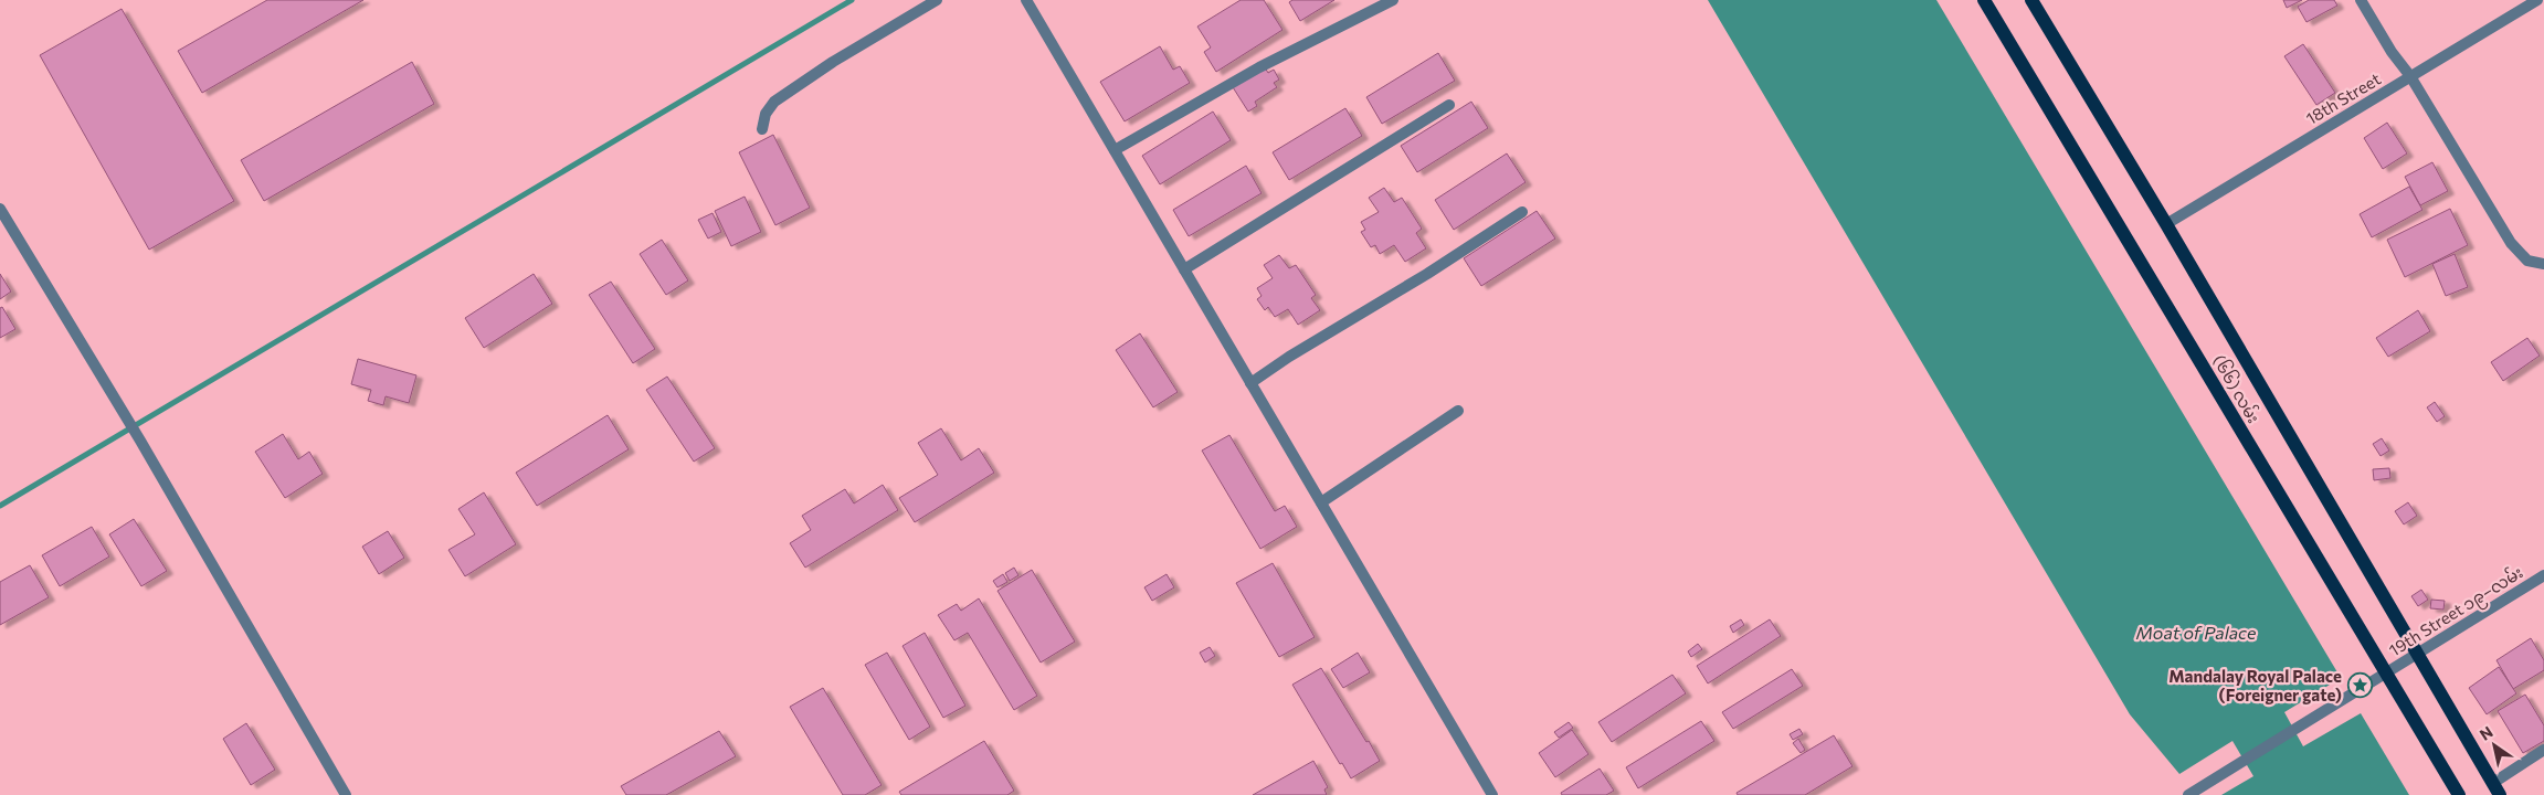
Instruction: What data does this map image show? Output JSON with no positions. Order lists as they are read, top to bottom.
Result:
{
  "streets": {
    "main road": ["(၆၆) လမ်း"],
    "street": ["18th Street", "19th Street ၁၉−လမ်း"]
  },
  "crossings": [
    ["18th Street", "(၆၆) လမ်း"],
    ["(၆၆) လမ်း", "19th Street ၁၉−လမ်း"]
  ],
  "water": ["Moat of Palace"],
  "places": {
    "place": ["Mandalay Royal Palace (Foreigner gate)"]
  },
  "north": "top left"
}
